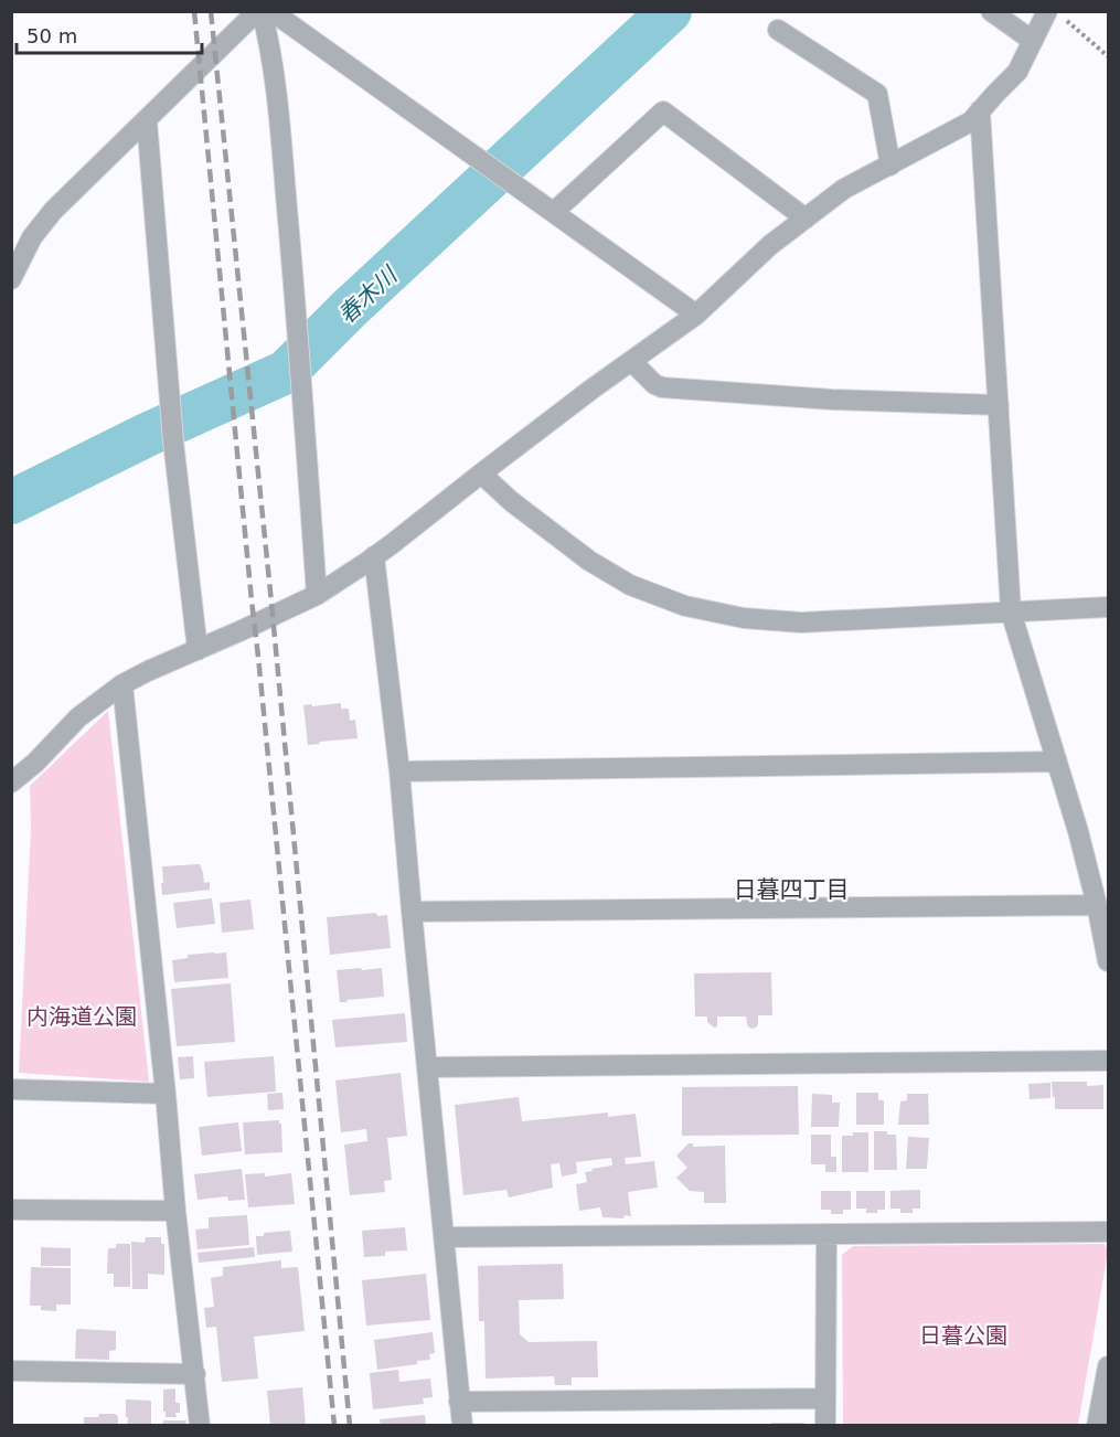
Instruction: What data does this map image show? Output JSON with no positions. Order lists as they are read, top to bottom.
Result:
{
  "districts": ["日暮四丁目"],
  "water": ["春木川"],
  "parks": ["内海道公園", "日暮公園"],
  "scale_bar": "50 m"
}
